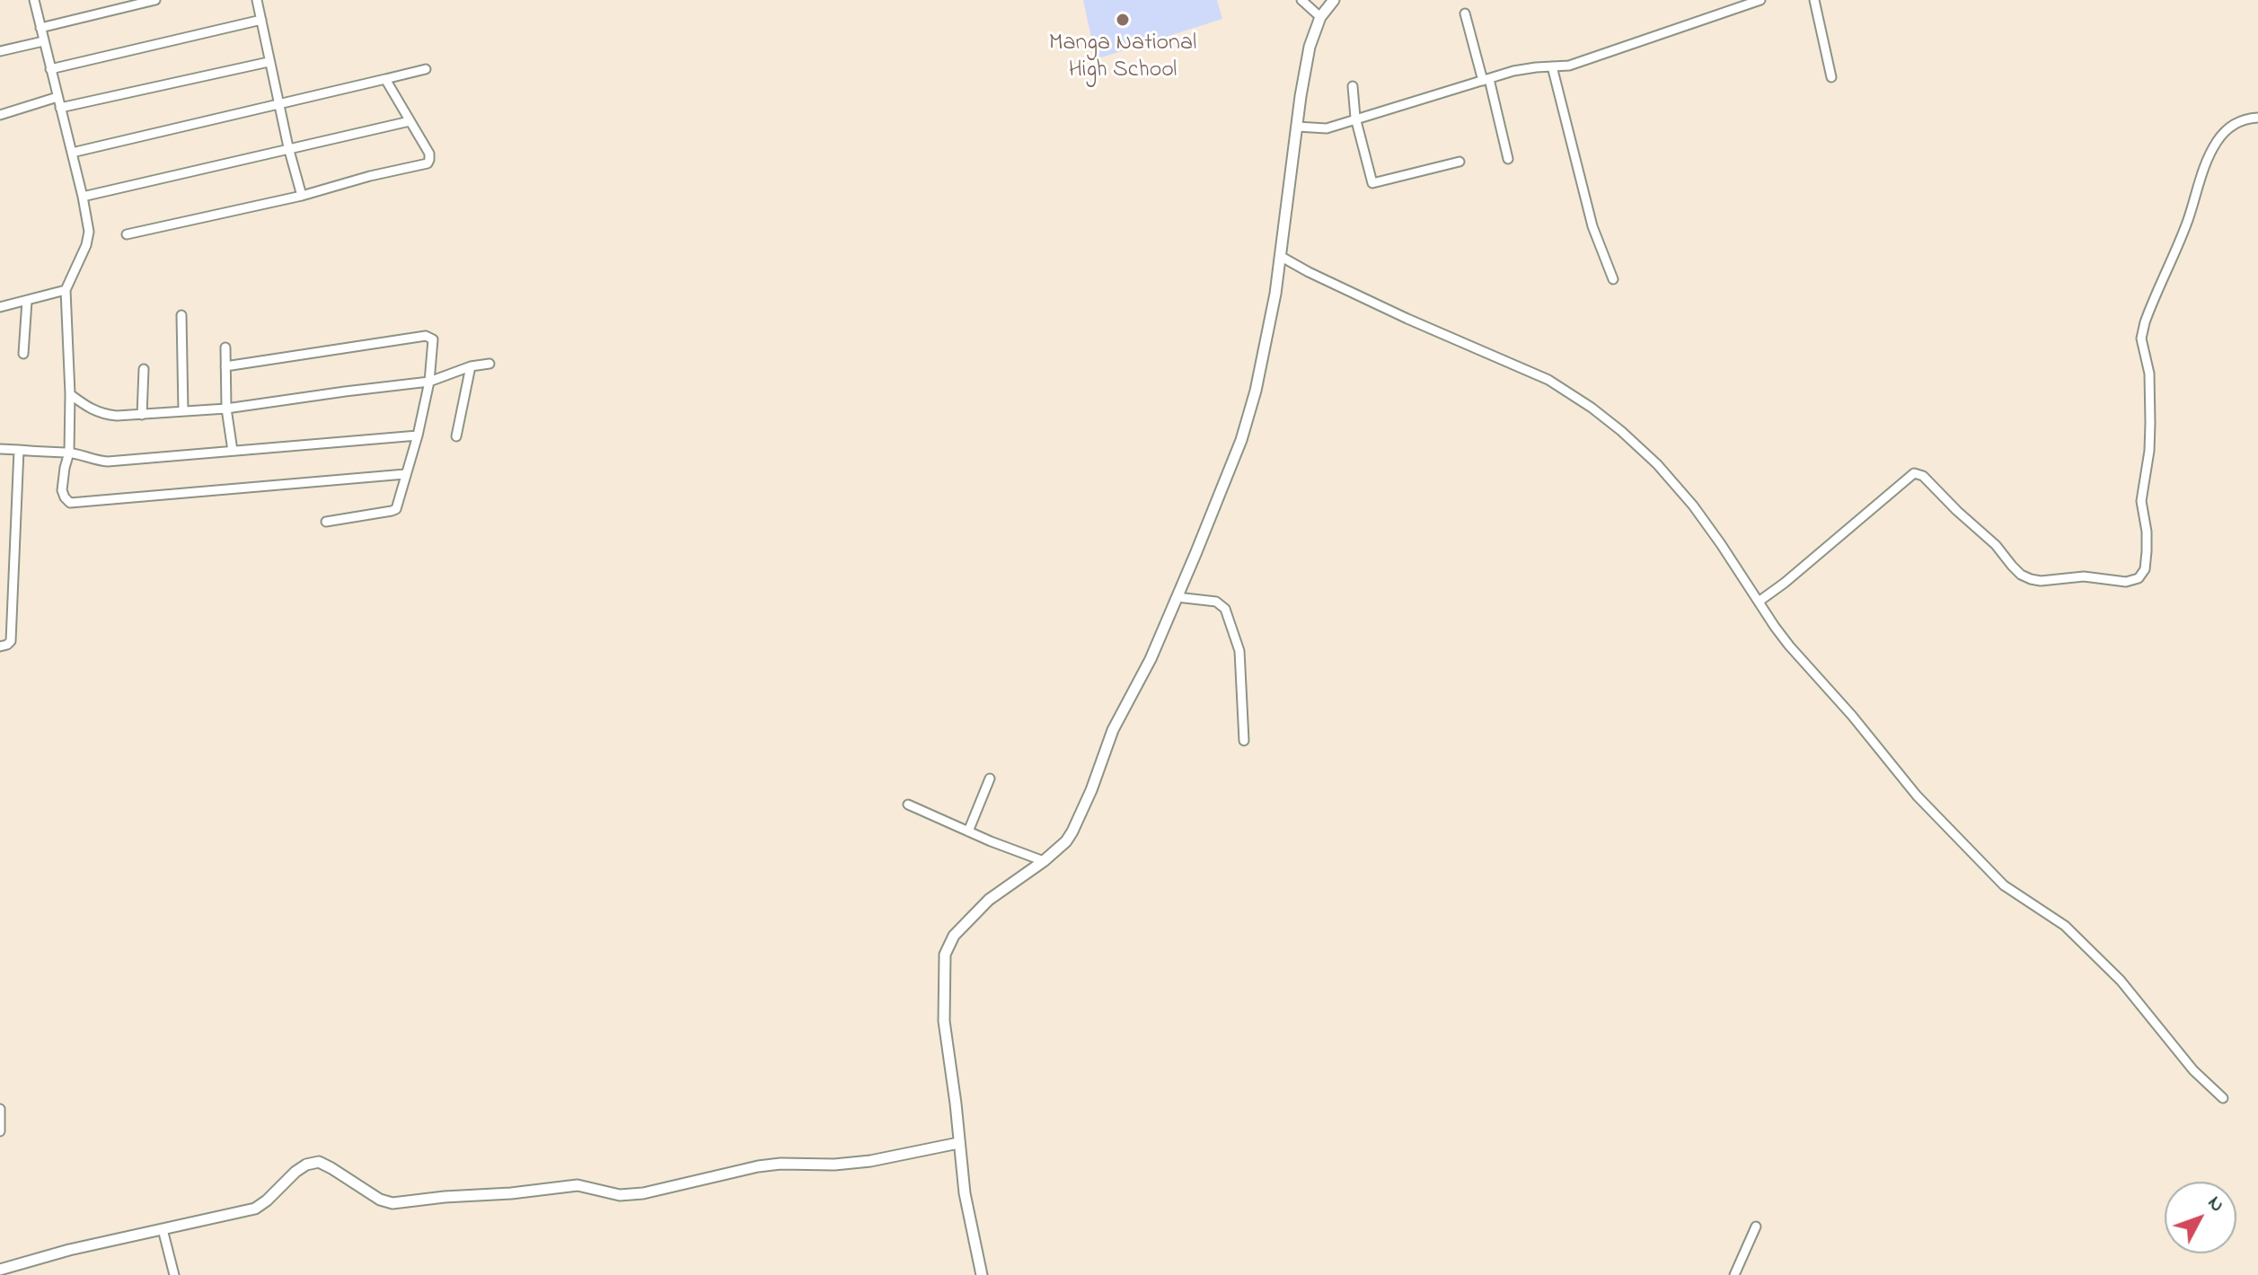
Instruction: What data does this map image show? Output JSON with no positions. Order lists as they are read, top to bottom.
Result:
{
  "places": ["Manga National High School"],
  "north": "top right"
}
